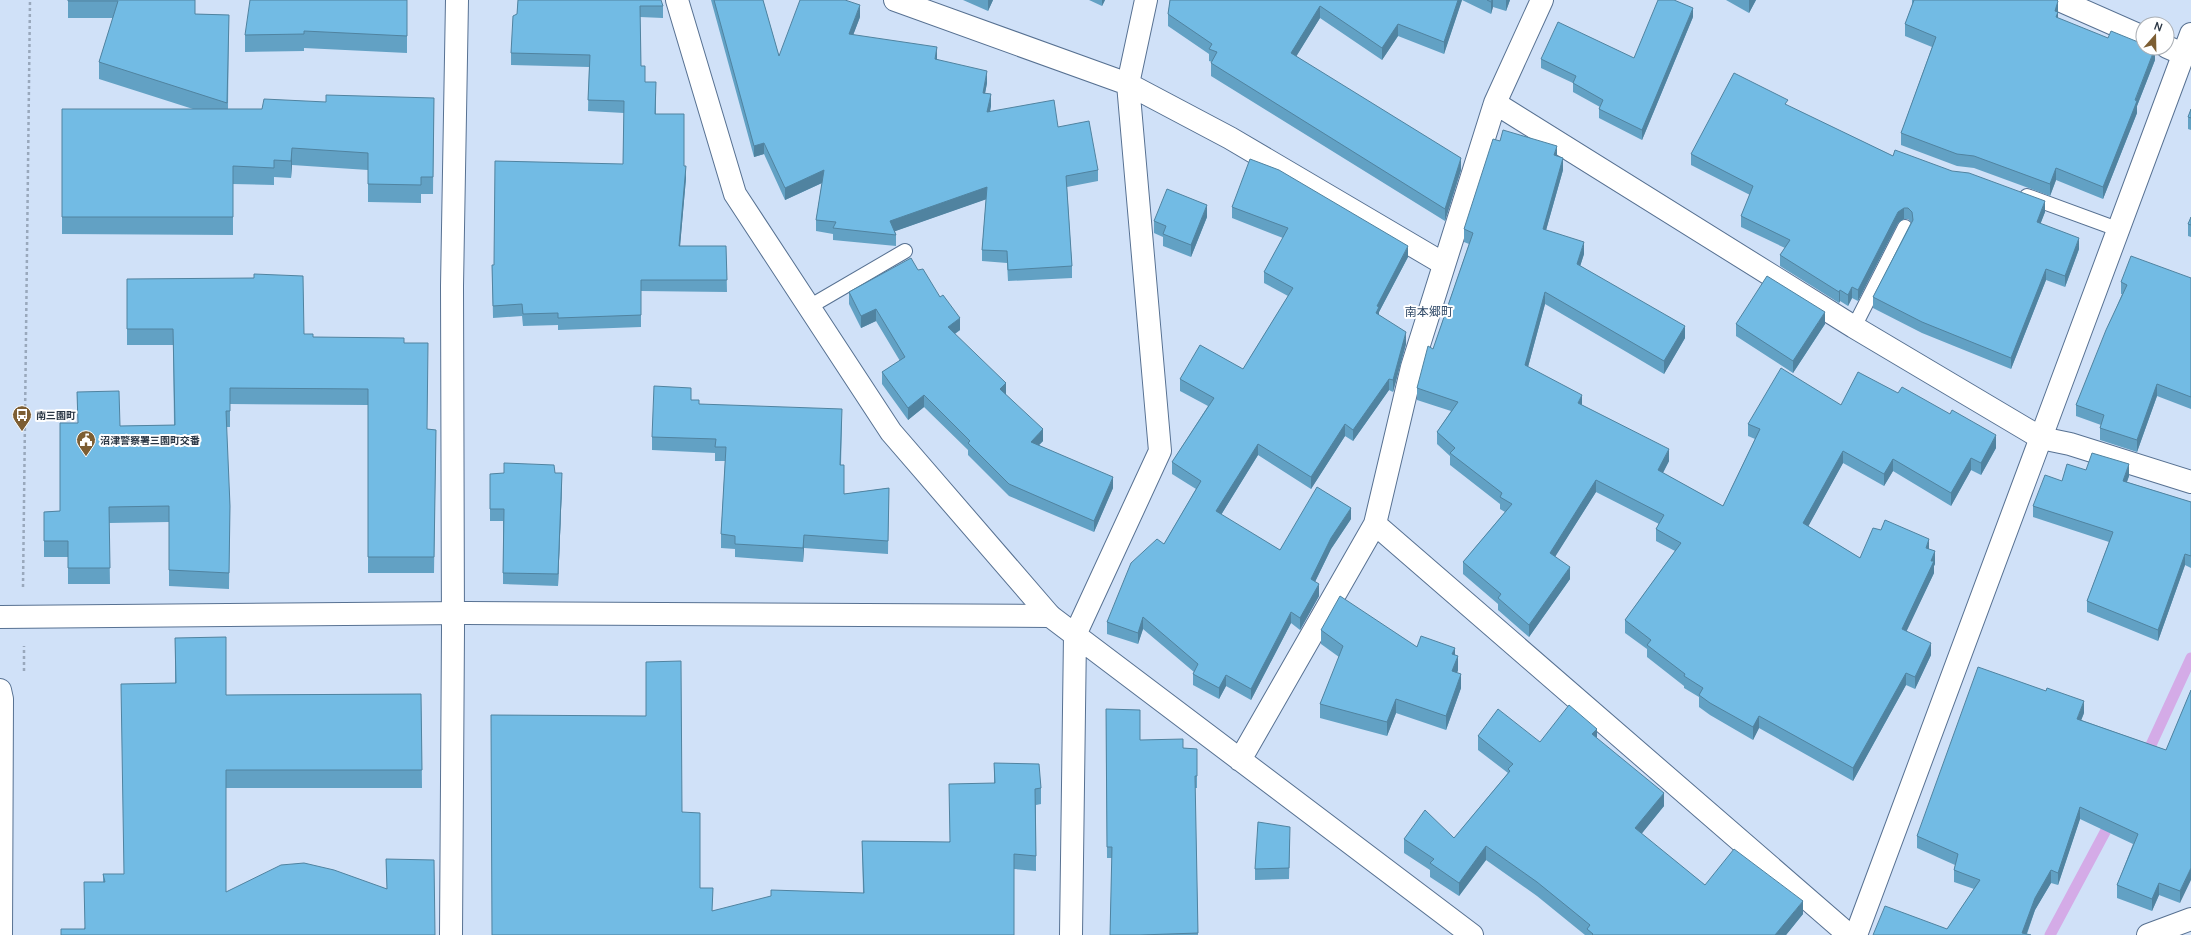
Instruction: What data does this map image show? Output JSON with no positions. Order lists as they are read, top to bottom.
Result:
{
  "districts": ["南本郷町"],
  "places": {
    "bus stop": ["南三園町"],
    "public building": ["沼津警察署三園町交番"]
  },
  "north": "top"
}
